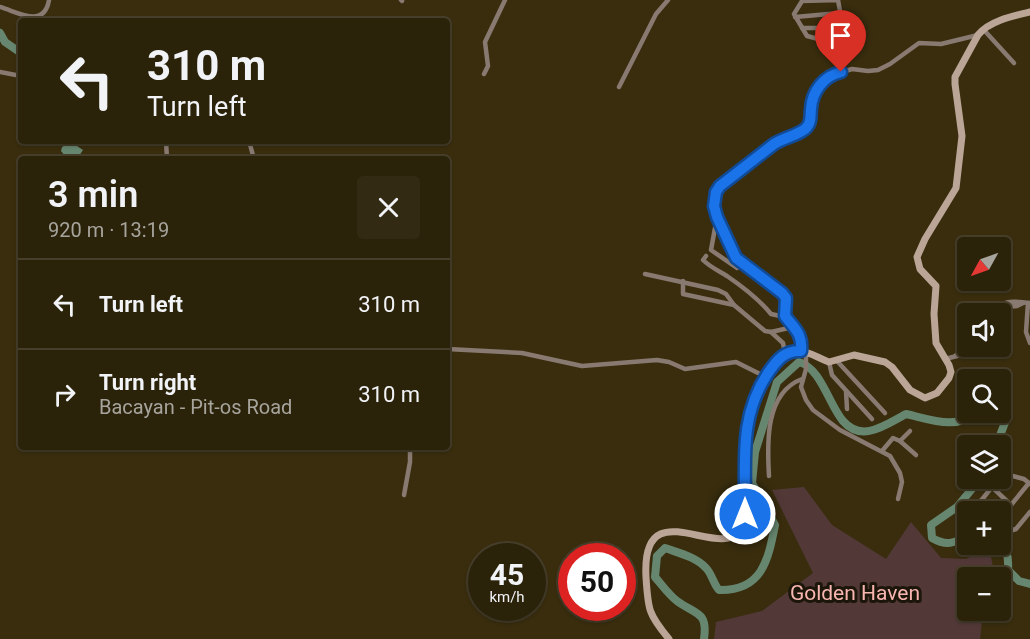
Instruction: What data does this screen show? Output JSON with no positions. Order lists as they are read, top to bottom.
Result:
{
  "parks": ["Golden Haven"],
  "north": "bottom left",
  "page": {
    "turn": ["310 m", "Turn left"],
    "heading": ["3 min", "920 m · 13:19"],
    "map_buttons": ["+", "−"],
    "list": [
      {
        "name": "Turn left",
        "value": "310 m"
      },
      {
        "name": "Turn right",
        "note": "Bacayan - Pit-os Road",
        "value": "310 m"
      }
    ],
    "speed": "45 km/h",
    "limit": "50"
  }
}
